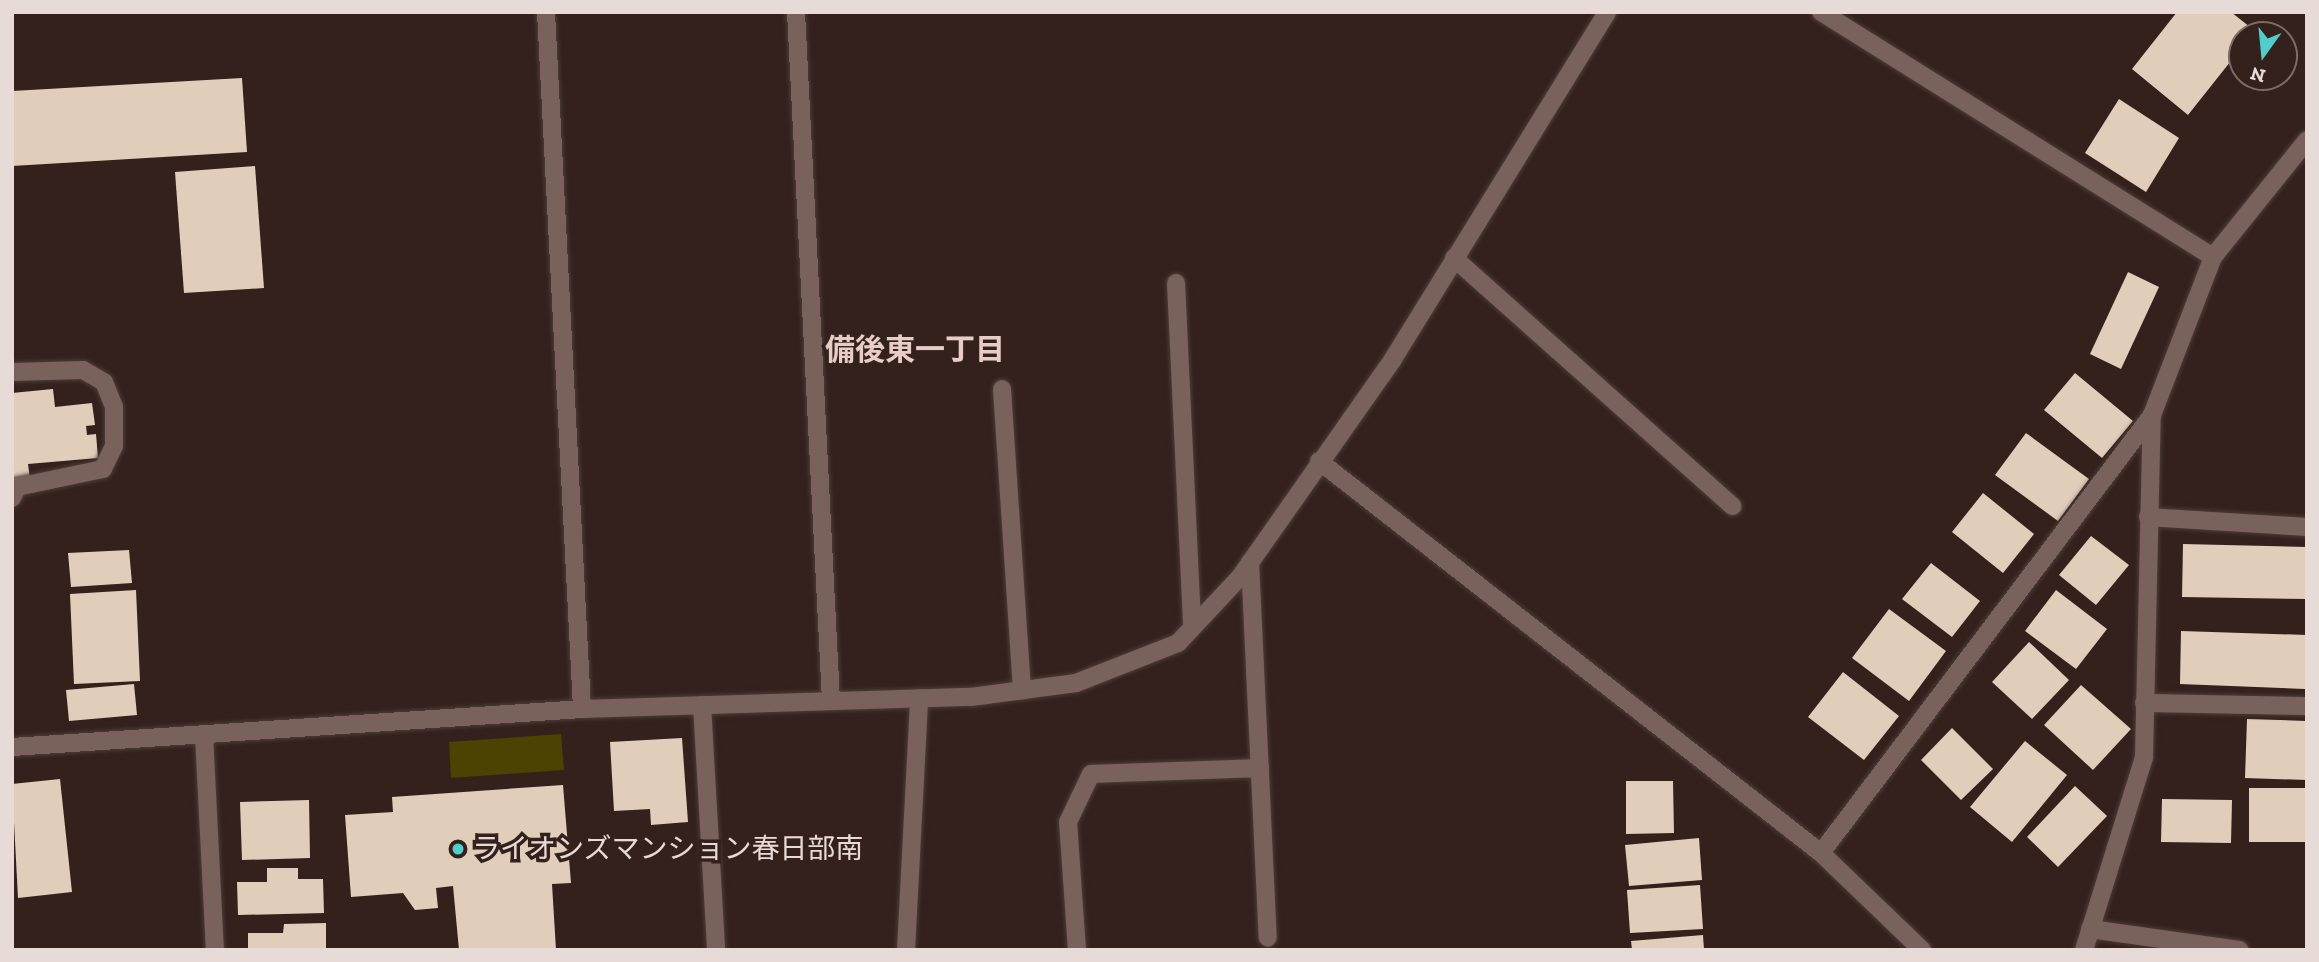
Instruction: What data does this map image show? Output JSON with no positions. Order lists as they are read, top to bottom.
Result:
{
  "districts": ["備後東一丁目"],
  "places": ["ライオンズマンション春日部南"],
  "north": "bottom"
}
